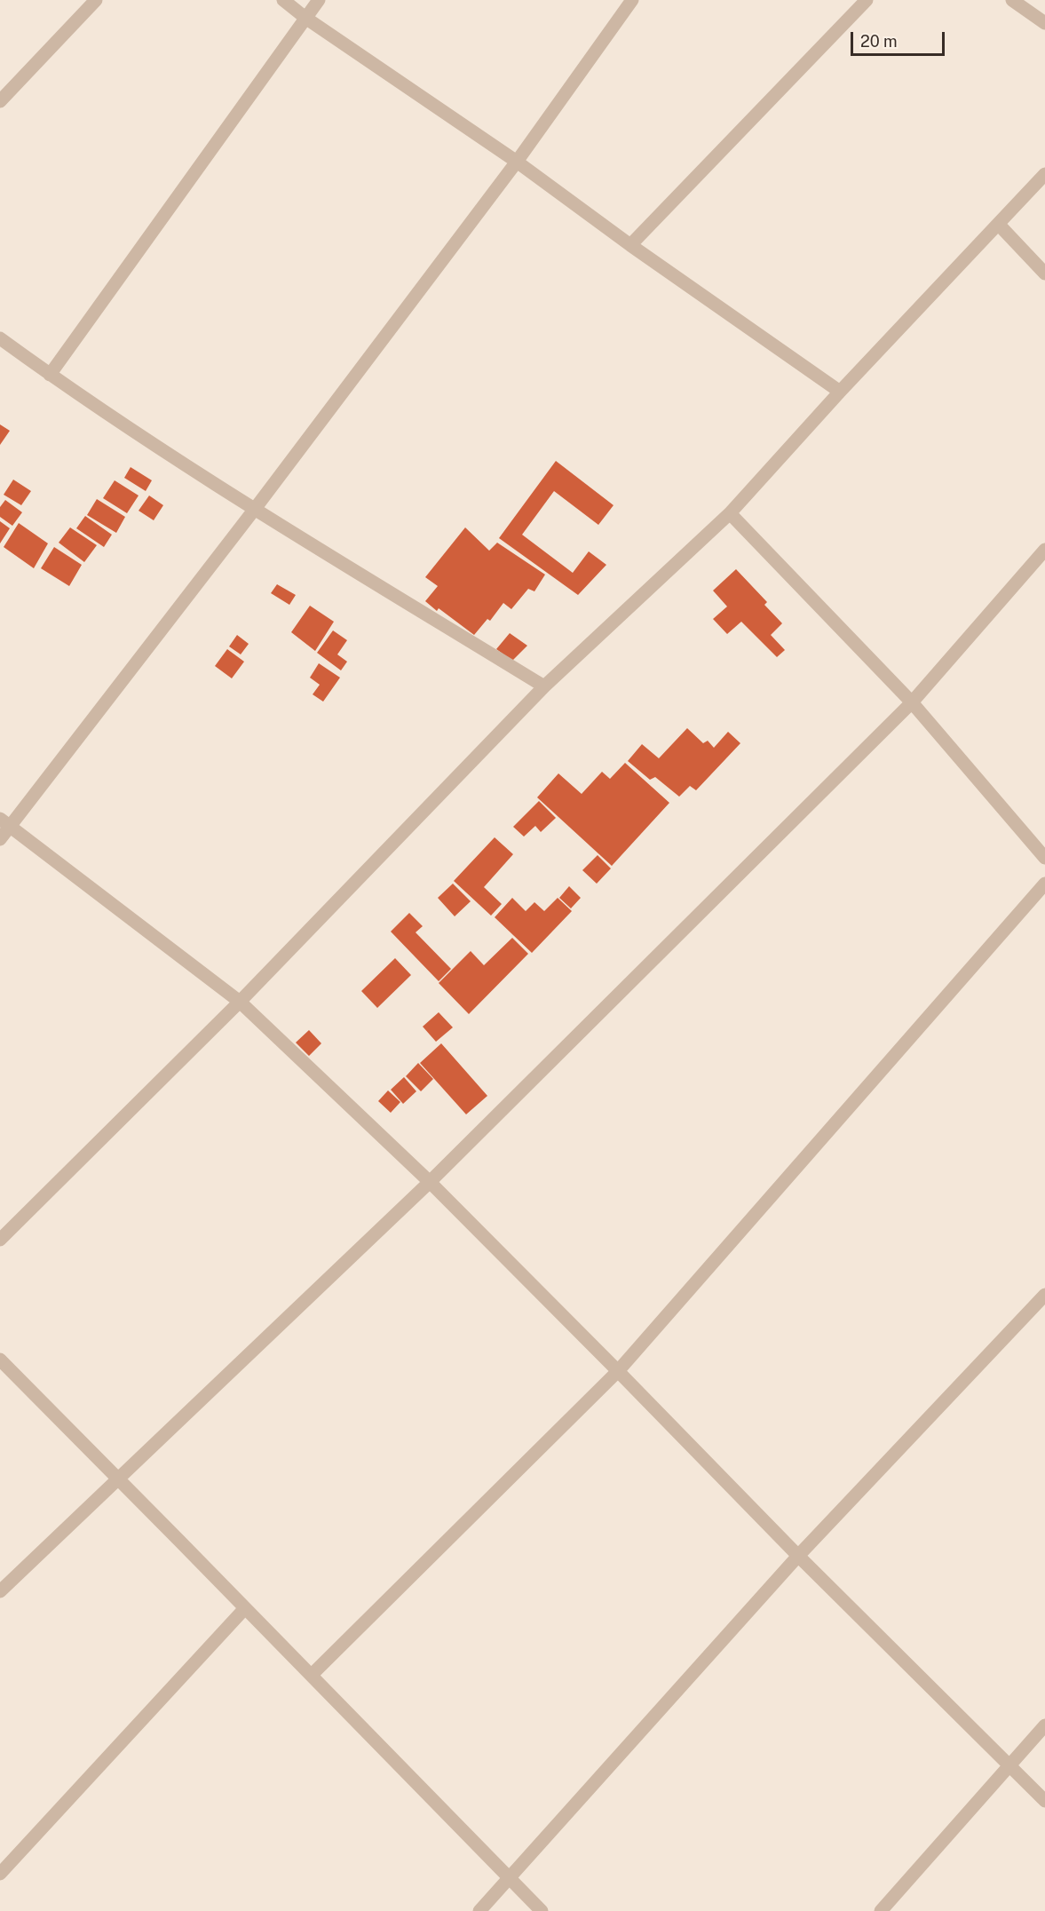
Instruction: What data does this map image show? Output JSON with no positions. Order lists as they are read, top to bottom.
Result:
{
  "scale_bar": "20 m"
}
